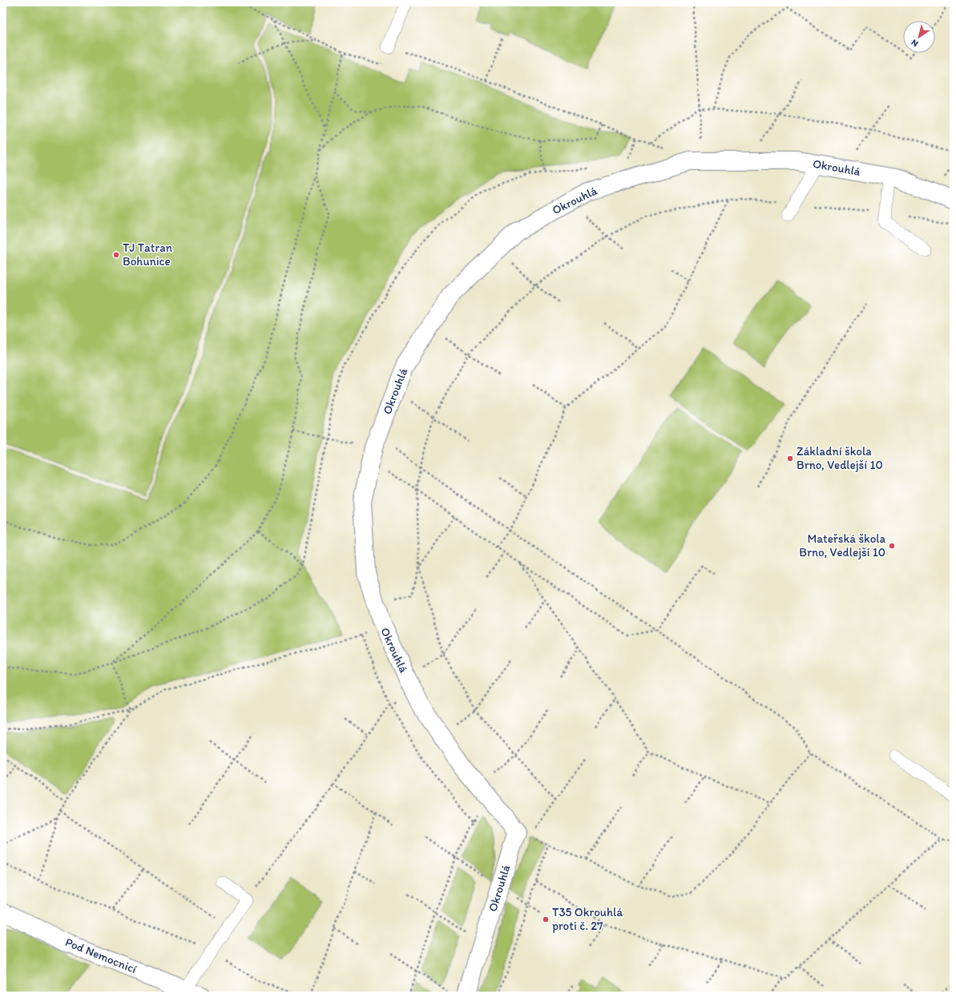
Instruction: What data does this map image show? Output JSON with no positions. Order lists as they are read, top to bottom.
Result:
{
  "streets": {
    "street": ["Okrouhlá", "Pod Nemocnicí"]
  },
  "places": [
    "TJ Tatran Bohunice",
    "Základní škola Brno, Vedlejší 10",
    "Mateřská škola Brno, Vedlejší 10",
    "T35 Okrouhlá proti č. 27"
  ],
  "north": "bottom left"
}
